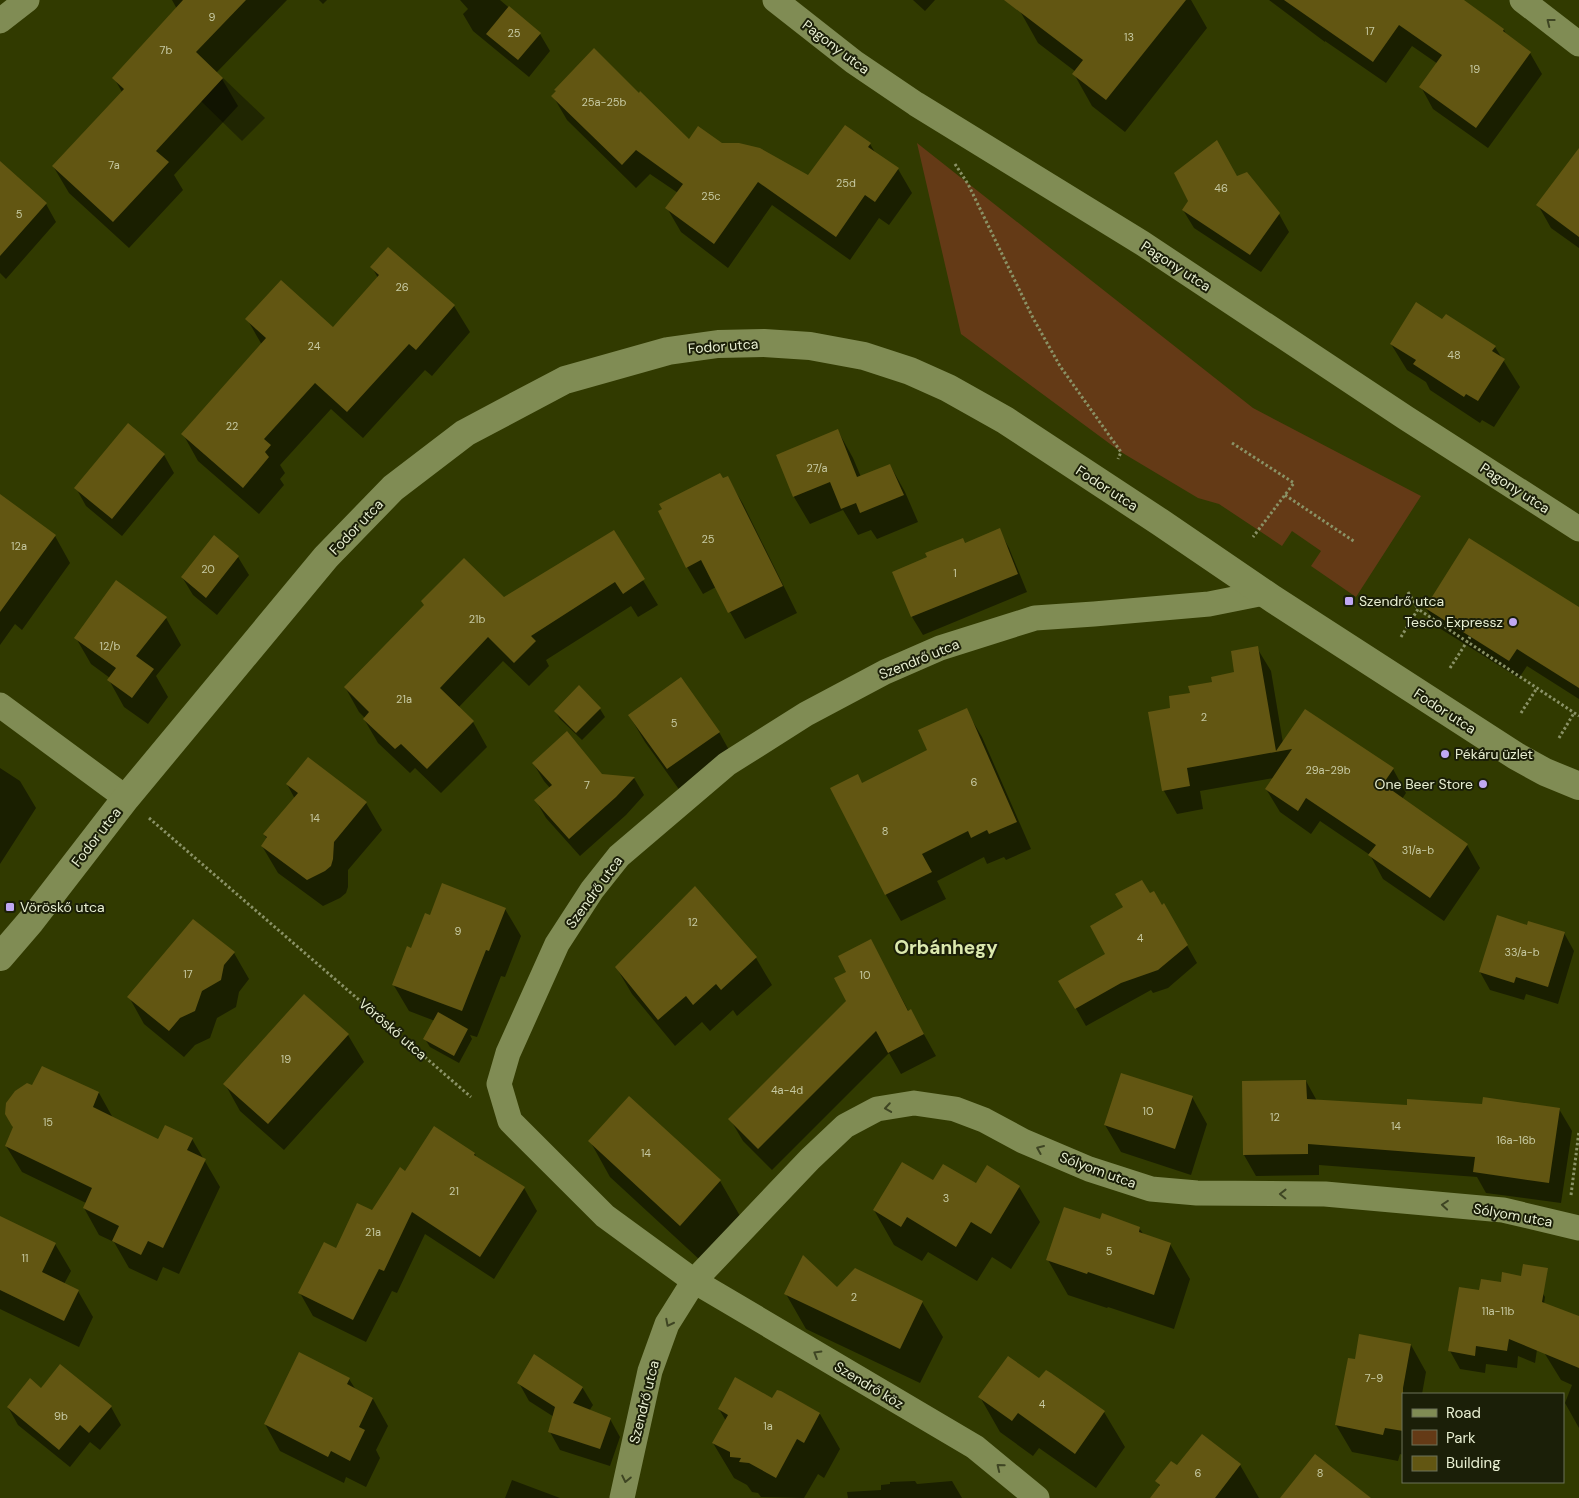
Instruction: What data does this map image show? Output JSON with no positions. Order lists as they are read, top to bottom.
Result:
{
  "streets": {
    "street": [
      "Pagony utca",
      "Fodor utca",
      "Szendrő utca",
      "Sólyom utca",
      "Szendrő köz"
    ],
    "path": ["Vöröskő utca"]
  },
  "crossings": [
    ["Fodor utca", "Szendrő utca"],
    ["Fodor utca", "Vöröskő utca"],
    ["Szendrő utca", "Vöröskő utca"],
    ["Szendrő utca", "Sólyom utca"],
    ["Szendrő utca", "Szendrő köz"],
    ["Sólyom utca", "Szendrő köz"]
  ],
  "one_way": ["Sólyom utca", "Szendrő köz"],
  "districts": ["Orbánhegy"],
  "places": {
    "transit": ["Szendrő utca", "Vöröskő utca"],
    "other": ["Tesco Expressz", "Pékáru üzlet", "One Beer Store"]
  },
  "house_numbers": [
    "9",
    "17",
    "25",
    "13",
    "7b",
    "19",
    "25a-25b",
    "7a",
    "25d",
    "46",
    "25c",
    "5",
    "26",
    "24",
    "48",
    "22",
    "27/a",
    "25",
    "12a",
    "20",
    "1",
    "21b",
    "12/b",
    "21a",
    "2",
    "5",
    "29a-29b",
    "6",
    "7",
    "14",
    "8",
    "31/a-b",
    "12",
    "9",
    "4",
    "33/a-b",
    "17",
    "10",
    "19",
    "4a-4d",
    "10",
    "12",
    "15",
    "14",
    "16a-16b",
    "14",
    "21",
    "3",
    "21a",
    "5",
    "11",
    "2",
    "11a-11b",
    "7-9",
    "4",
    "9b",
    "1a",
    "6",
    "8"
  ],
  "legend": ["Road", "Park", "Building"]
}
